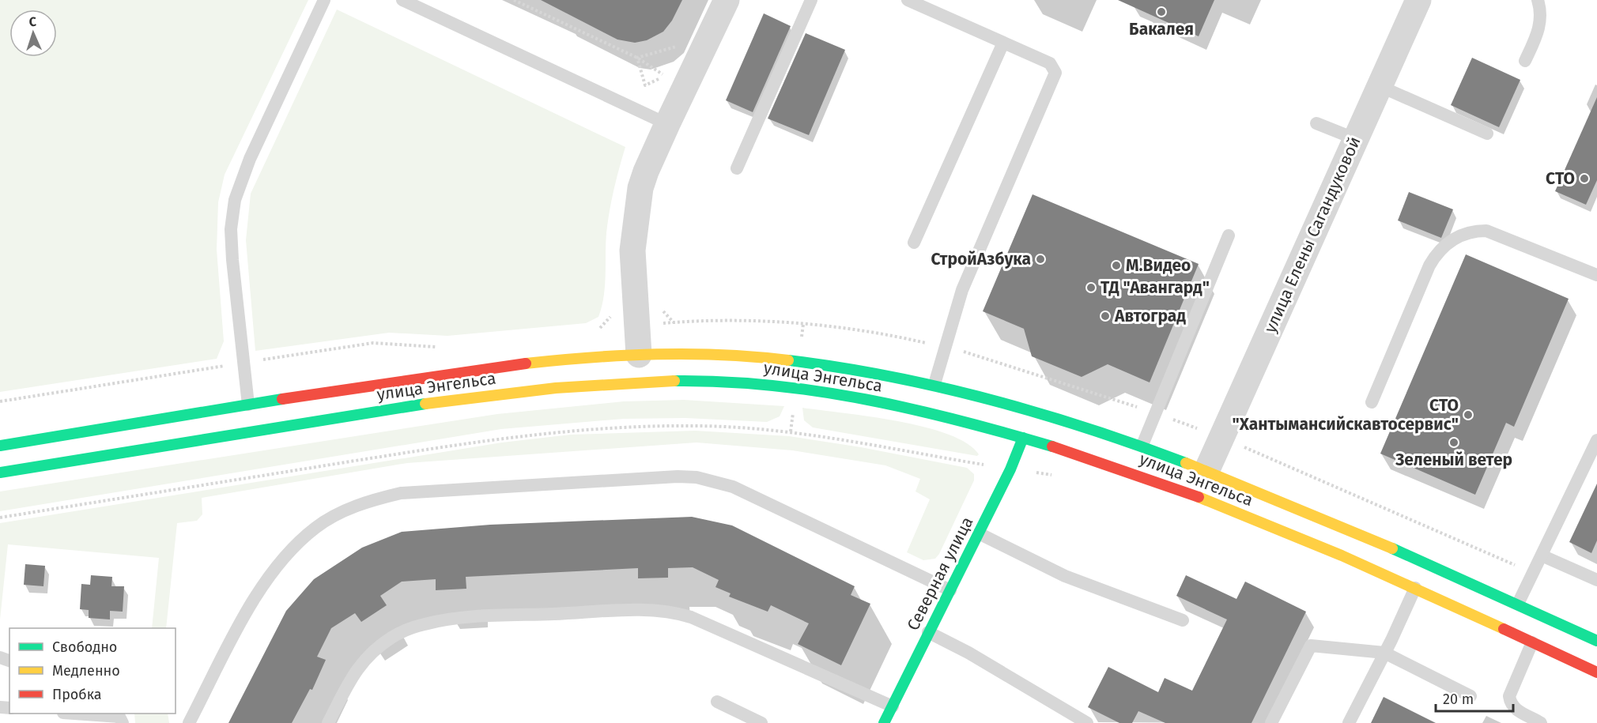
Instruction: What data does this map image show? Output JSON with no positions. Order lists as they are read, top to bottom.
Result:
{
  "streets": {
    "main road": ["улица Энгельса", "Северная улица"],
    "street": ["улица Елены Сагандуковой"]
  },
  "crossings": [
    ["улица Елены Сагандуковой", "улица Энгельса"],
    ["улица Энгельса", "Северная улица"]
  ],
  "places": [
    "Бакалея",
    "СТО",
    "СтройАзбука",
    "М.Видео",
    "ТД \"Авангард\"",
    "Автоград",
    "СТО \"Хантымансийскавтосервис\"",
    "Зеленый ветер"
  ],
  "legend": ["Свободно", "Медленно", "Пробка"],
  "scale_bar": "20 m",
  "north": "top"
}
